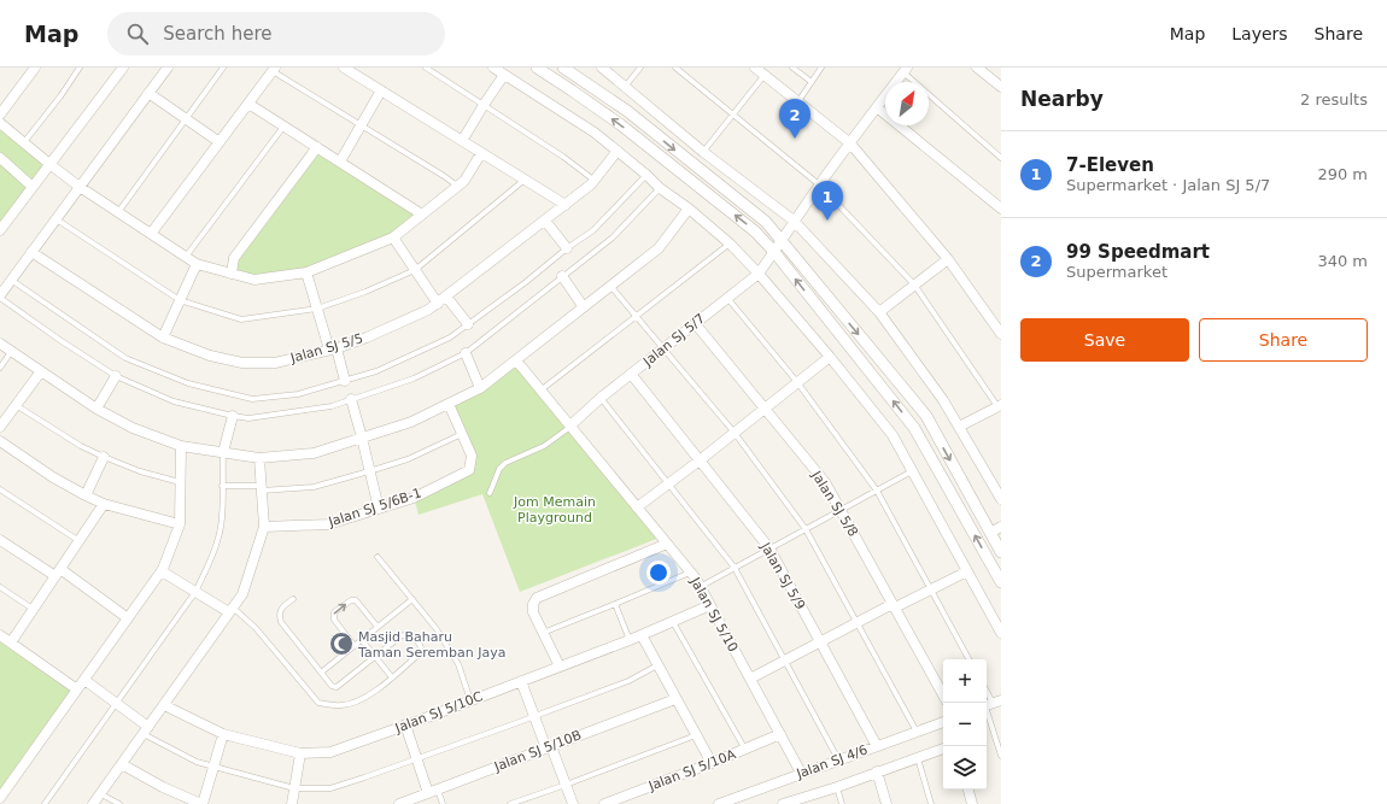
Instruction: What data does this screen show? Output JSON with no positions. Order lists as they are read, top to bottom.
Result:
{
  "streets": {
    "street": [
      "Jalan SJ 5/7",
      "Jalan SJ 5/5",
      "Jalan SJ 5/8",
      "Jalan SJ 5/6B-1",
      "Jalan SJ 5/9",
      "Jalan SJ 5/10",
      "Jalan SJ 5/10C",
      "Jalan SJ 5/10B",
      "Jalan SJ 4/6",
      "Jalan SJ 5/10A"
    ]
  },
  "crossings": [
    ["Jalan SJ 5/7", "Jalan SJ 5/8"],
    ["Jalan SJ 5/7", "Jalan SJ 5/9"],
    ["Jalan SJ 5/7", "Jalan SJ 5/10"],
    ["Jalan SJ 5/9", "Jalan SJ 4/6"],
    ["Jalan SJ 5/10", "Jalan SJ 5/10C"],
    ["Jalan SJ 5/10", "Jalan SJ 4/6"],
    ["Jalan SJ 5/10", "Jalan SJ 5/10A"]
  ],
  "parks": ["Jom Memain Playground"],
  "places": {
    "mosque": ["Masjid Baharu Taman Seremban Jaya"]
  },
  "north": "top right",
  "page": {
    "header": "Map",
    "search": "Search here",
    "nav": ["Map", "Layers", "Share"],
    "heading": ["Nearby", "2 results"],
    "pins": ["2", "1"],
    "list": [
      {
        "mark": "1",
        "name": "7-Eleven",
        "note": "Supermarket · Jalan SJ 5/7",
        "value": "290 m"
      },
      {
        "mark": "2",
        "name": "99 Speedmart",
        "note": "Supermarket",
        "value": "340 m"
      }
    ],
    "buttons": ["Save", "Share"],
    "map_buttons": ["+", "−"]
  }
}
